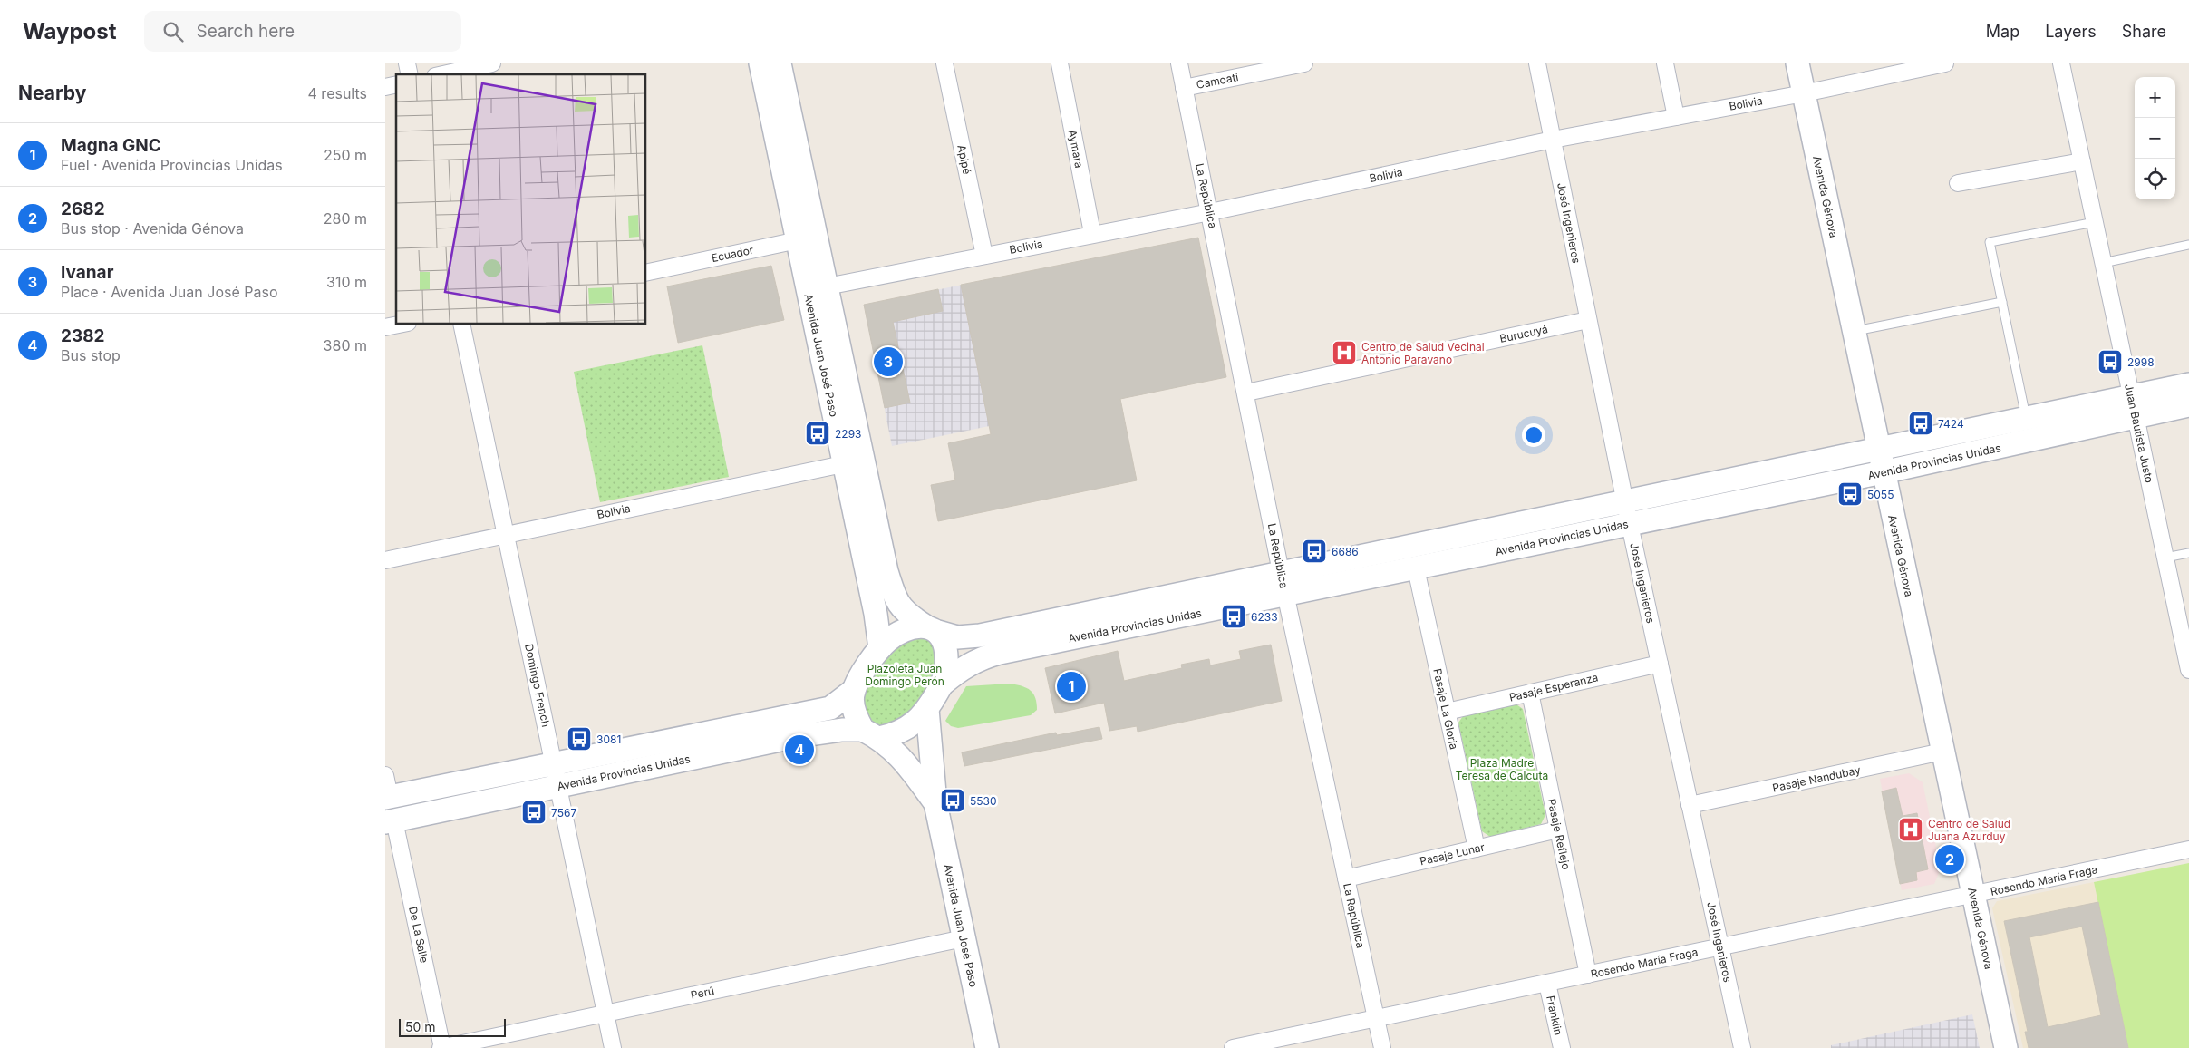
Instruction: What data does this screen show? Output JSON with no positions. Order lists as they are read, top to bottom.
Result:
{
  "streets": {
    "main road": ["Avenida Génova", "Avenida Juan José Paso", "Avenida Provincias Unidas"],
    "street": [
      "Camoatí",
      "Bolivia",
      "Aymara",
      "Apipé",
      "La República",
      "José Ingenieros",
      "Ecuador",
      "Burucuyá",
      "Juan Bautista Justo",
      "Domingo French",
      "Pasaje Esperanza",
      "Pasaje La Gloria",
      "Pasaje Nandubay",
      "Pasaje Reflejo",
      "Pasaje Lunar",
      "Rosendo María Fraga",
      "De La Salle",
      "Perú",
      "Franklin"
    ]
  },
  "crossings": [
    ["Camoatí", "La República"],
    ["Bolivia", "Aymara"],
    ["Bolivia", "Apipé"],
    ["Bolivia", "La República"],
    ["Bolivia", "Avenida Génova"],
    ["Bolivia", "José Ingenieros"],
    ["Bolivia", "Avenida Juan José Paso"],
    ["Bolivia", "Domingo French"],
    ["La República", "Burucuyá"],
    ["La República", "Avenida Provincias Unidas"],
    ["La República", "Pasaje Lunar"],
    ["La República", "Rosendo María Fraga"],
    ["Avenida Génova", "Avenida Provincias Unidas"],
    ["Avenida Génova", "Pasaje Nandubay"],
    ["Avenida Génova", "Rosendo María Fraga"],
    ["José Ingenieros", "Burucuyá"],
    ["José Ingenieros", "Avenida Provincias Unidas"],
    ["José Ingenieros", "Pasaje Esperanza"],
    ["José Ingenieros", "Pasaje Nandubay"],
    ["José Ingenieros", "Rosendo María Fraga"],
    ["Ecuador", "Avenida Juan José Paso"],
    ["Avenida Juan José Paso", "Avenida Provincias Unidas"],
    ["Avenida Juan José Paso", "Perú"],
    ["Juan Bautista Justo", "Avenida Provincias Unidas"],
    ["Avenida Provincias Unidas", "Domingo French"],
    ["Avenida Provincias Unidas", "Pasaje La Gloria"],
    ["Avenida Provincias Unidas", "De La Salle"],
    ["Domingo French", "Perú"],
    ["Pasaje Esperanza", "Pasaje La Gloria"],
    ["Pasaje Esperanza", "Pasaje Reflejo"],
    ["Pasaje La Gloria", "Pasaje Lunar"],
    ["Pasaje Reflejo", "Pasaje Lunar"],
    ["Pasaje Reflejo", "Rosendo María Fraga"],
    ["Rosendo María Fraga", "Franklin"],
    ["De La Salle", "Perú"]
  ],
  "parks": ["Plazoleta Juan Domingo Perón", "Plaza Madre Teresa de Calcuta"],
  "places": {
    "hospital": ["Centro de Salud Vecinal Antonio Paravano", "Centro de Salud Juana Azurduy"],
    "bus stop": [
      "2998",
      "7424",
      "2293",
      "5055",
      "6686",
      "6233",
      "3081",
      "5530",
      "7567"
    ]
  },
  "scale_bar": "50 m",
  "page": {
    "header": "Waypost",
    "search": "Search here",
    "nav": ["Map", "Layers", "Share"],
    "heading": ["Nearby", "4 results"],
    "map_buttons": ["+", "−"],
    "list": [
      {
        "mark": "1",
        "name": "Magna GNC",
        "note": "Fuel · Avenida Provincias Unidas",
        "value": "250 m"
      },
      {
        "mark": "2",
        "name": "2682",
        "note": "Bus stop · Avenida Génova",
        "value": "280 m"
      },
      {
        "mark": "3",
        "name": "Ivanar",
        "note": "Place · Avenida Juan José Paso",
        "value": "310 m"
      },
      {
        "mark": "4",
        "name": "2382",
        "note": "Bus stop",
        "value": "380 m"
      }
    ],
    "pins": [
      "3",
      "1",
      "4",
      "2"
    ],
    "scale": "50 m"
  }
}
